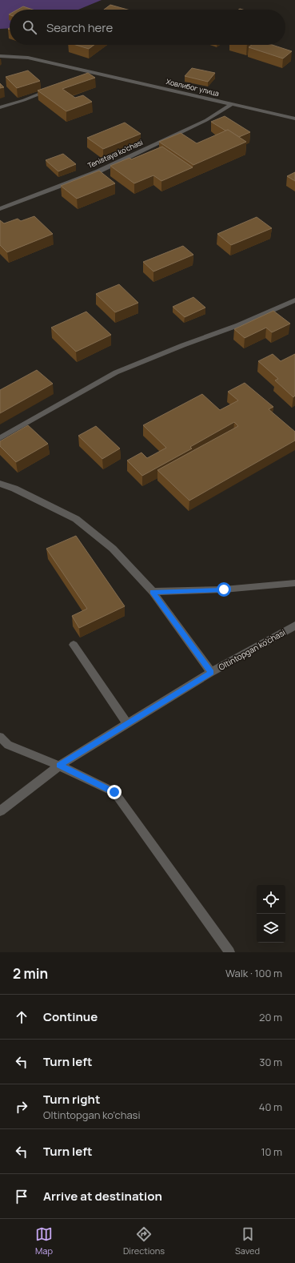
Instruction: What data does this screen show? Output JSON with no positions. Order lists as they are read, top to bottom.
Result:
{
  "streets": {
    "street": ["Ховлибог улица", "Tenistaya ko'chasi", "Oltintopgan ko'chasi"]
  },
  "crossings": [
    ["Ховлибог улица", "Tenistaya ko'chasi"]
  ],
  "page": {
    "search": "Search here",
    "heading": ["2 min", "Walk · 100 m"],
    "list": [
      ["Continue", "20 m"],
      ["Turn left", "30 m"],
      ["Turn right", "Oltintopgan ko'chasi", "40 m"],
      ["Turn left", "10 m"],
      "Arrive at destination"
    ],
    "nav": ["Map", "Directions", "Saved"]
  }
}
